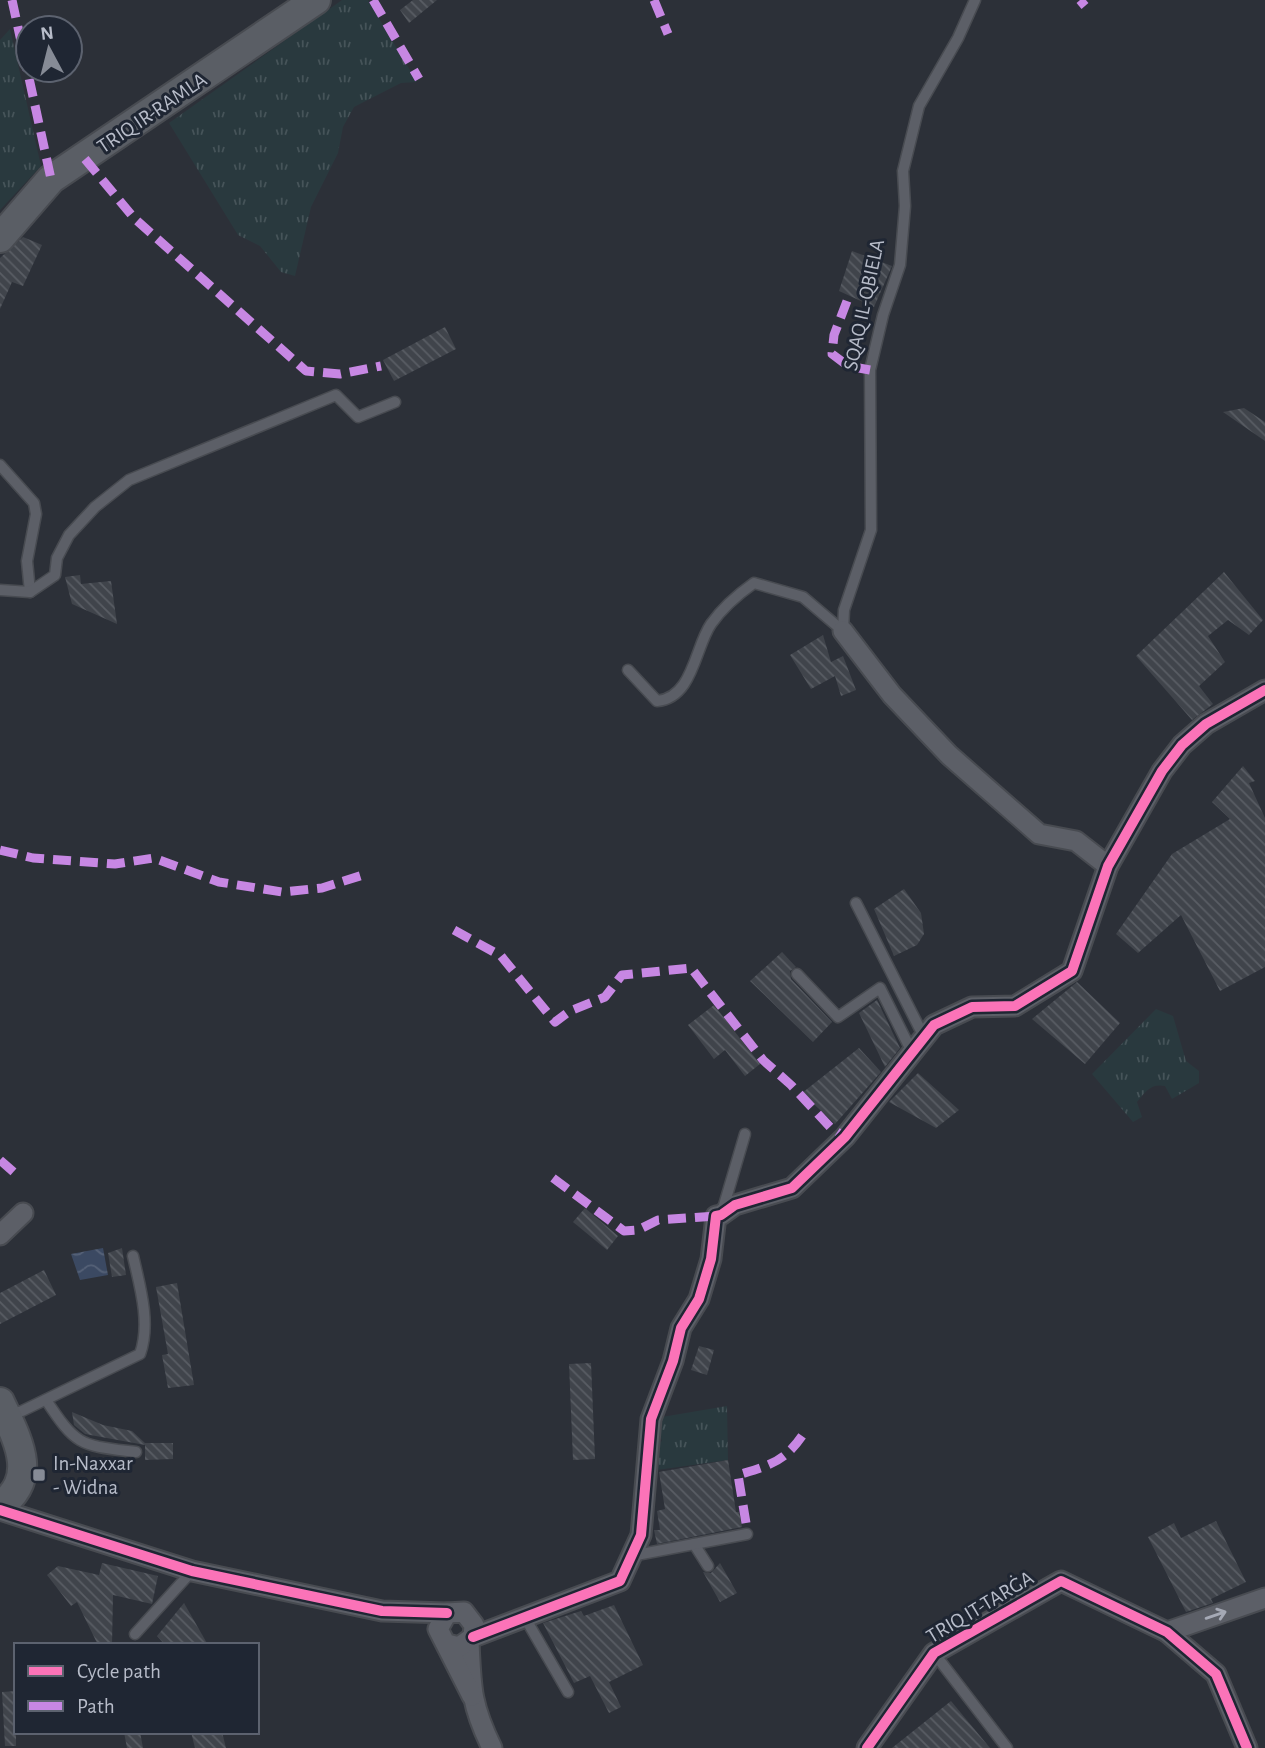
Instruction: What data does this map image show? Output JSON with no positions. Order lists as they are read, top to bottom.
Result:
{
  "streets": {
    "main road": ["TRIQ IR-RAMLA"],
    "street": ["TRIQ IT-TARĠA"],
    "lane": ["SQAQ IL-QBIELA"]
  },
  "places": {
    "transit": ["In-Naxxar - Widna"]
  },
  "legend": ["Cycle path", "Path"],
  "north": "top"
}
